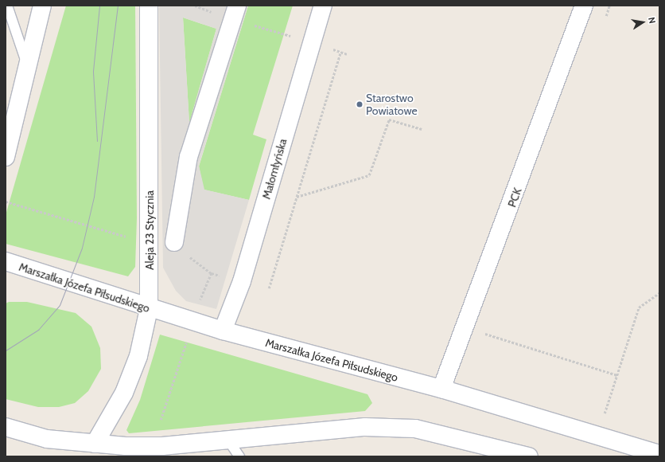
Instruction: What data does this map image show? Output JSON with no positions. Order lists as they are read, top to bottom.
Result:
{
  "streets": {
    "street": [
      "Małomłyńska",
      "PCK",
      "Aleja 23 Stycznia",
      "Marszałka Józefa Piłsudskiego"
    ]
  },
  "crossings": [
    ["Małomłyńska", "Marszałka Józefa Piłsudskiego"],
    ["PCK", "Marszałka Józefa Piłsudskiego"],
    ["Aleja 23 Stycznia", "Marszałka Józefa Piłsudskiego"]
  ],
  "places": ["Starostwo Powiatowe"],
  "north": "right"
}
